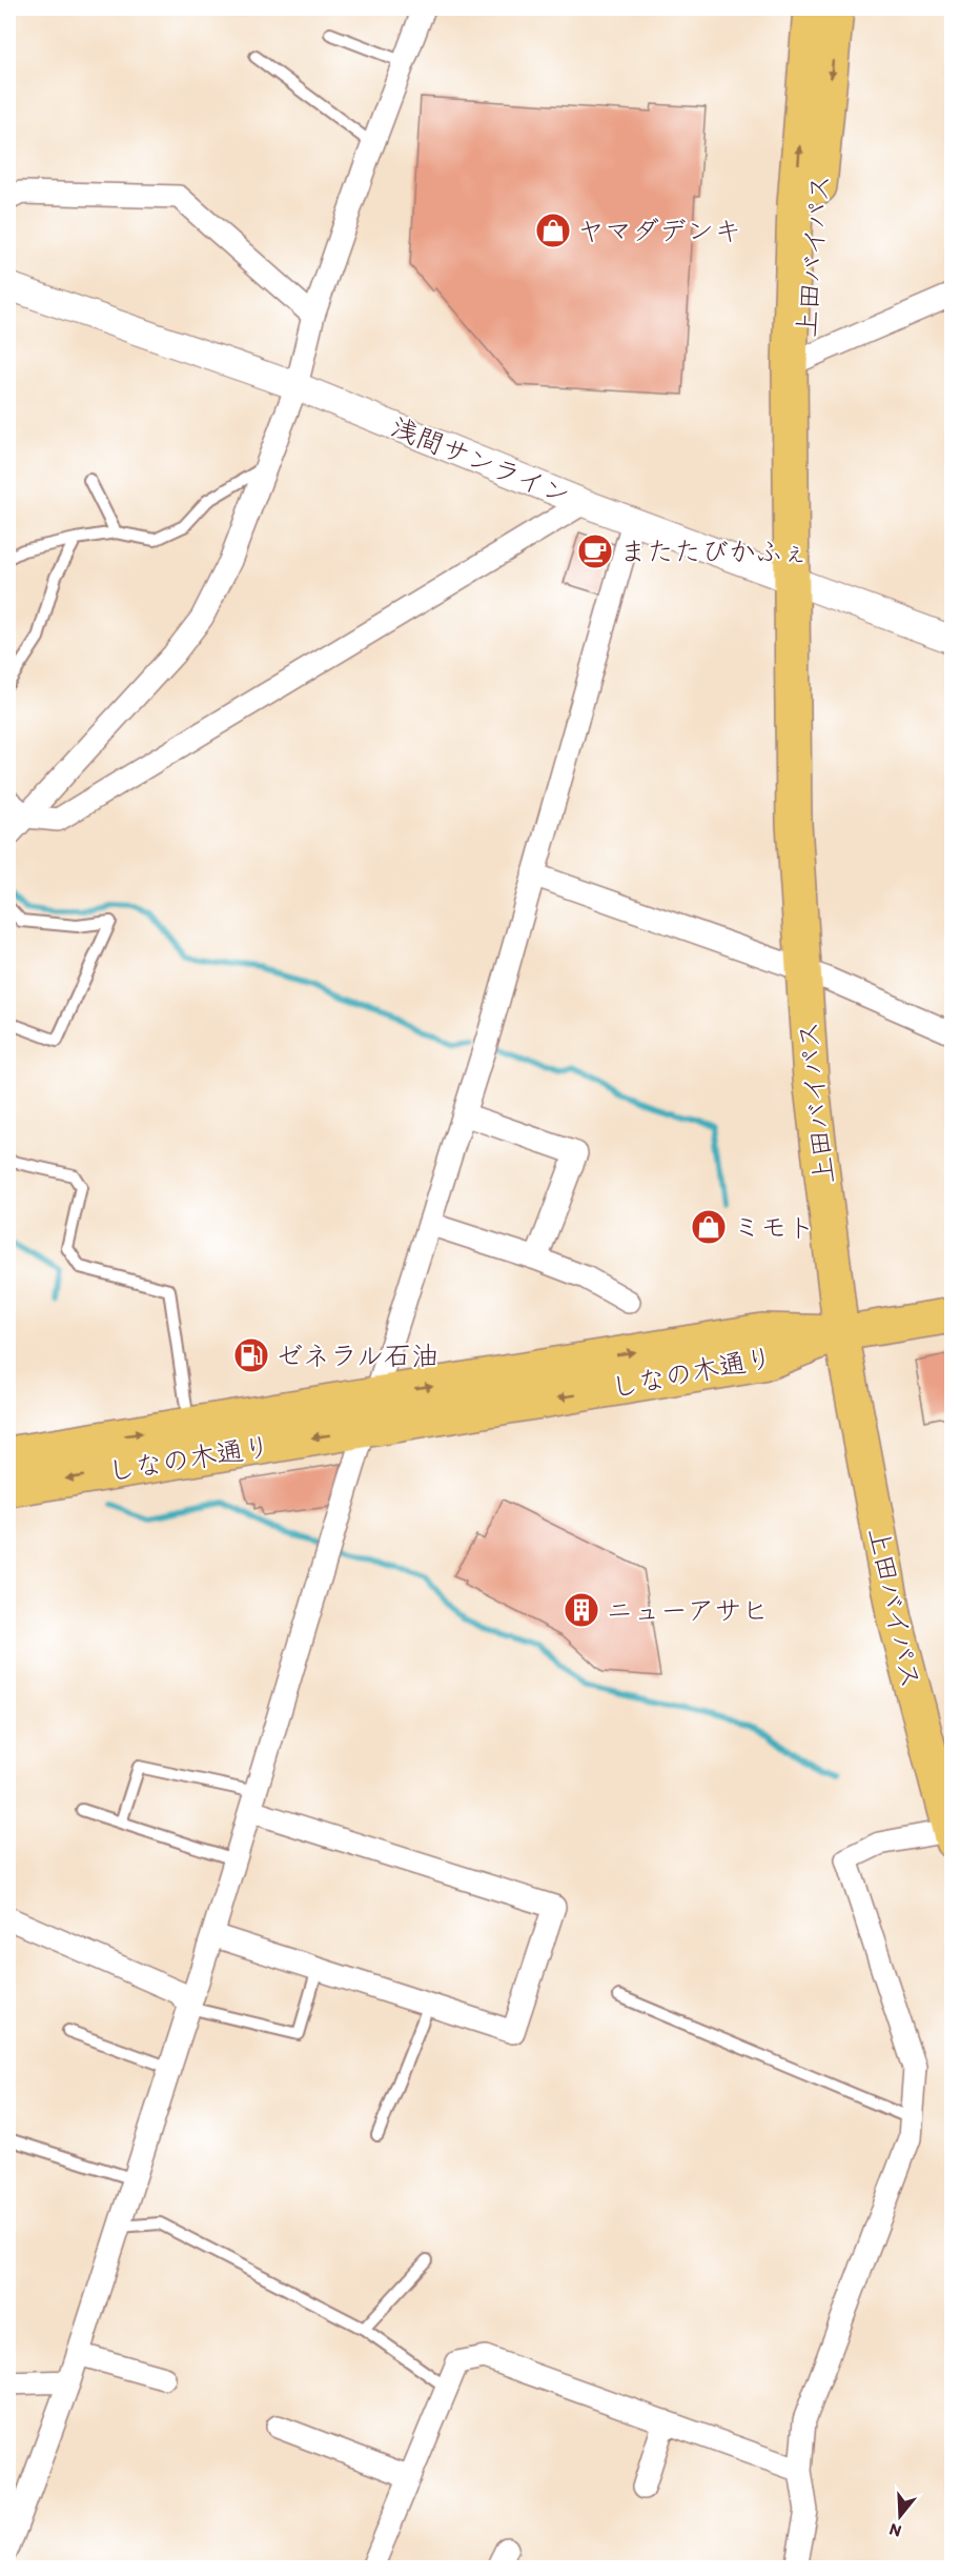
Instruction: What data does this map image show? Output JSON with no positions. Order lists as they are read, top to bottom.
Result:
{
  "streets": {
    "highway": ["上田バイパス", "しなの木通り"],
    "street": ["浅間サンライン"]
  },
  "crossings": [
    ["上田バイパス", "浅間サンライン"],
    ["上田バイパス", "しなの木通り"]
  ],
  "places": {
    "shop": ["ヤマダデンキ", "ミモト"],
    "cafe": ["またたびかふぇ"],
    "fuel station": ["ゼネラル石油"],
    "building": ["ニューアサヒ"]
  },
  "north": "bottom"
}
